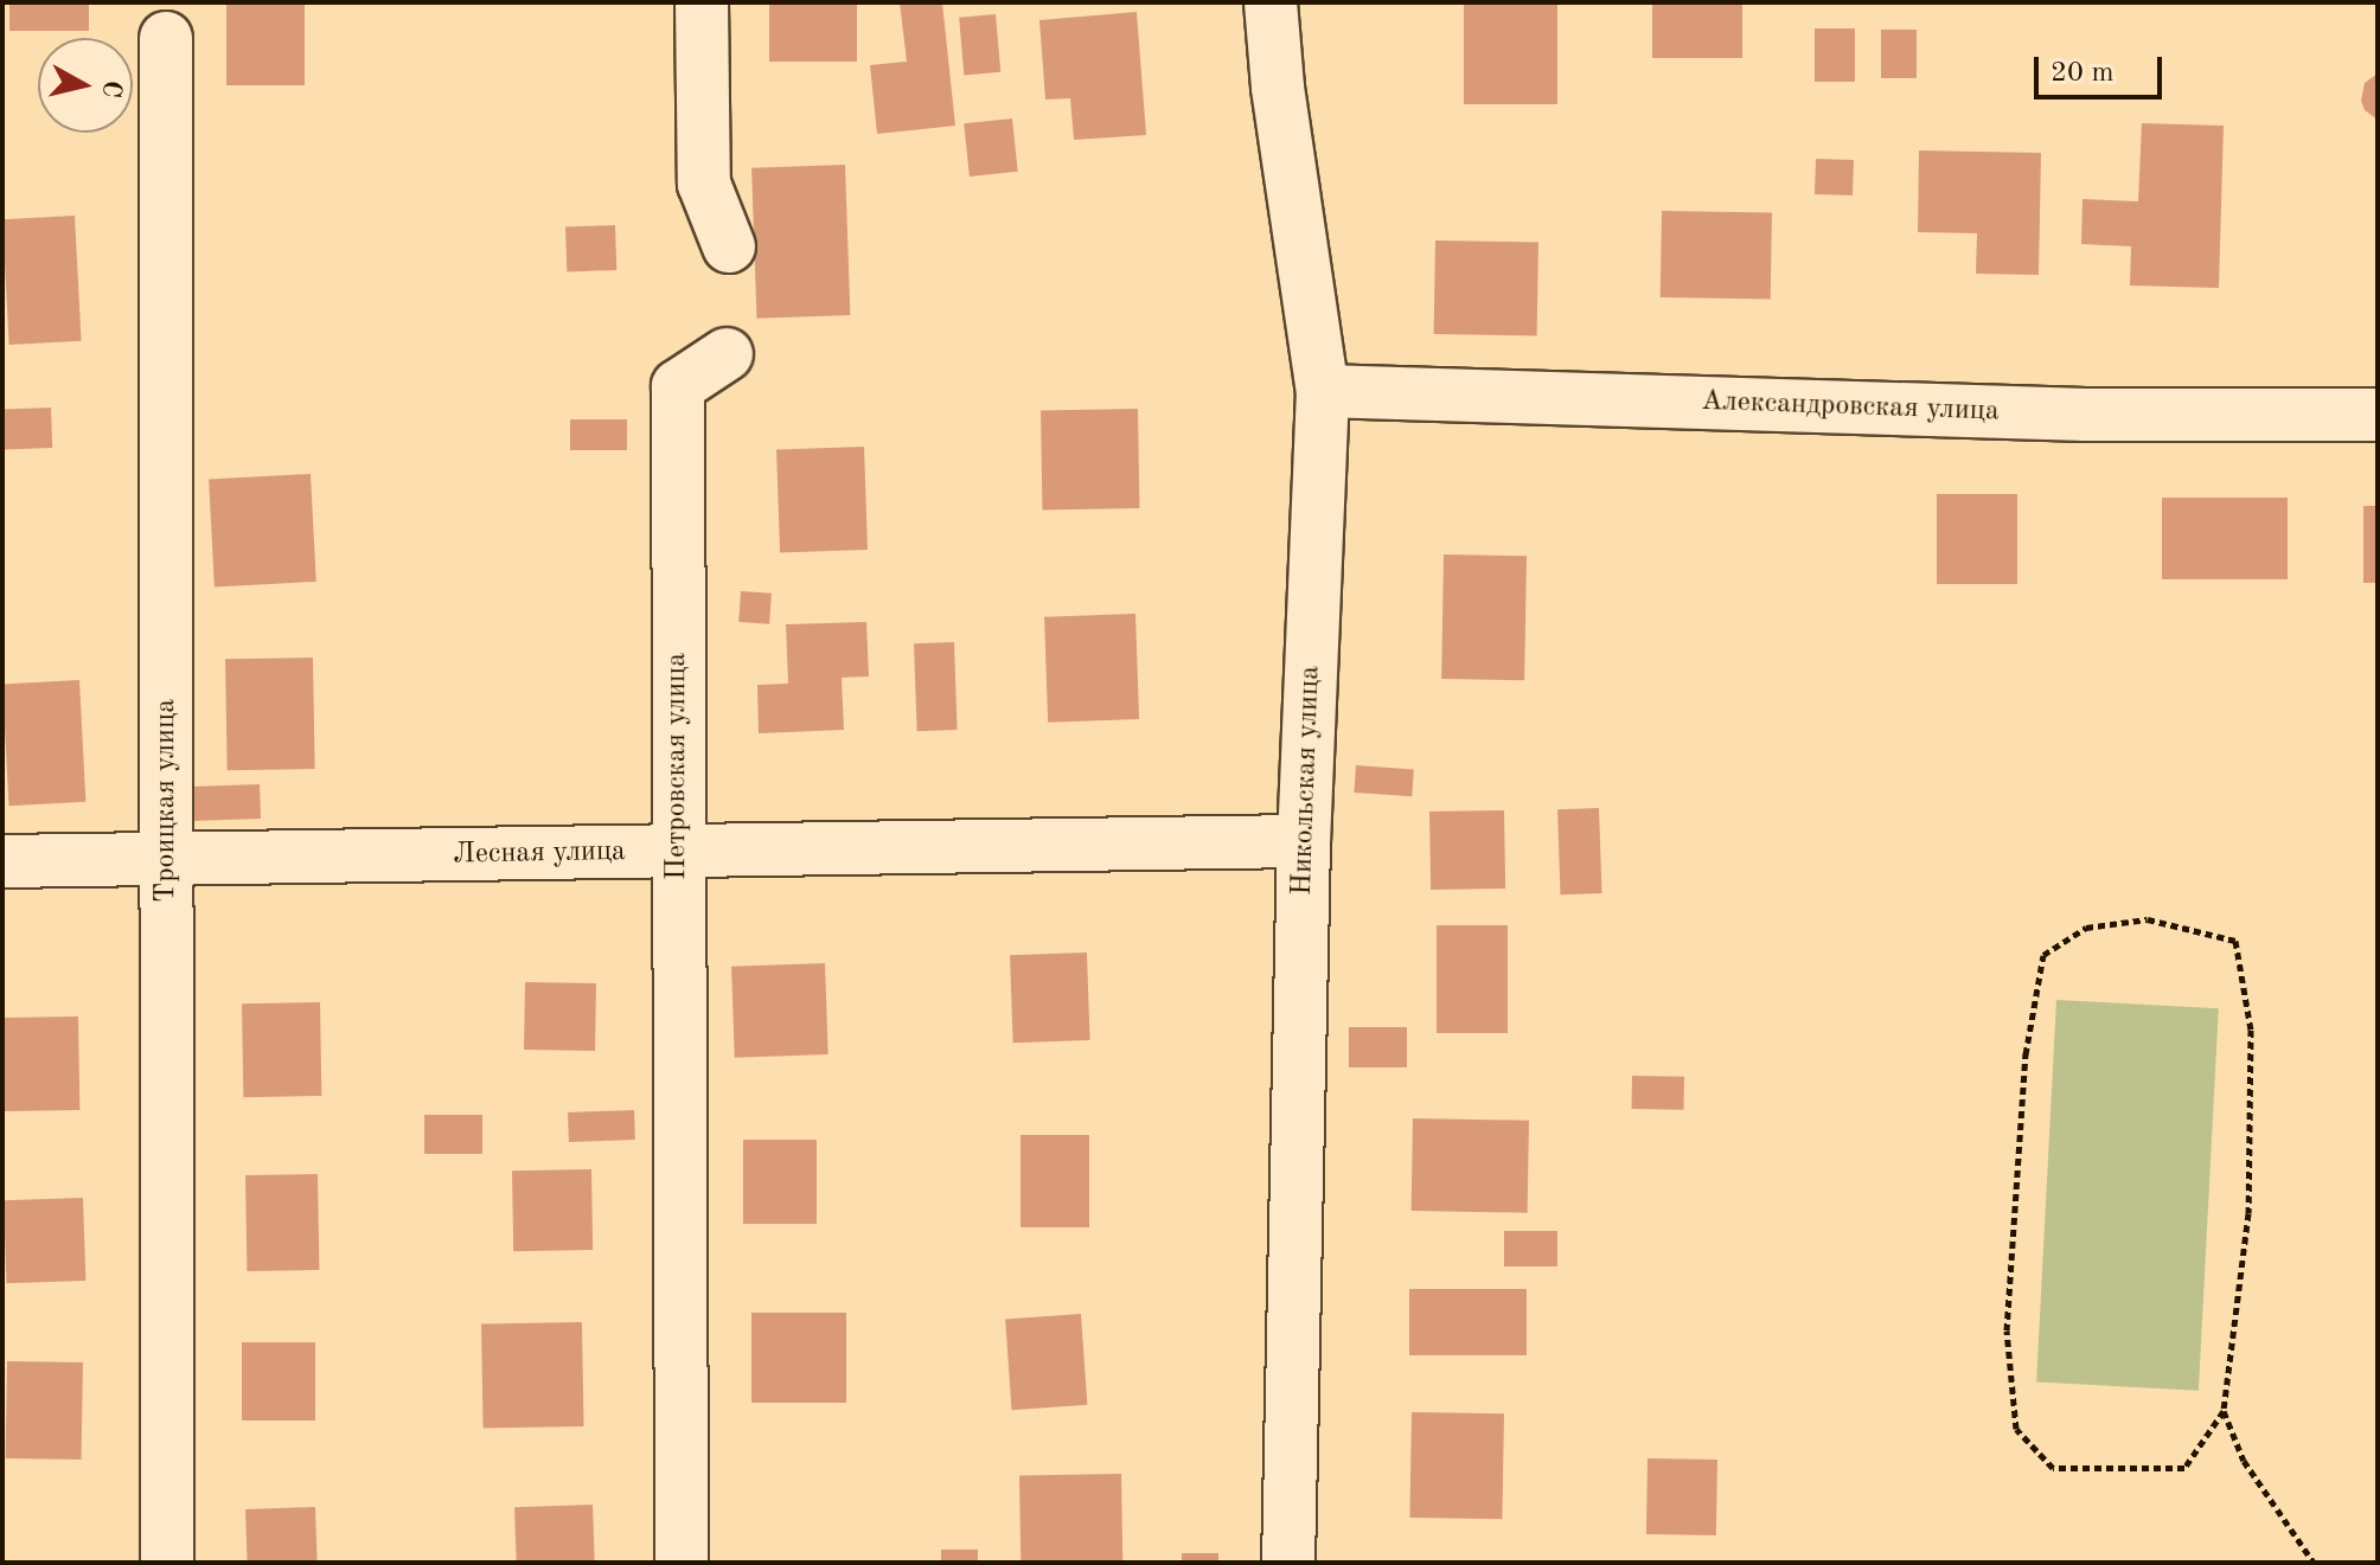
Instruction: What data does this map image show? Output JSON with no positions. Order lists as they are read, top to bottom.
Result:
{
  "streets": {
    "street": [
      "Александровская улица",
      "Петровская улица",
      "Никольская улица",
      "Троицкая улица",
      "Лесная улица"
    ]
  },
  "crossings": [
    ["Александровская улица", "Никольская улица"],
    ["Петровская улица", "Лесная улица"],
    ["Никольская улица", "Лесная улица"],
    ["Троицкая улица", "Лесная улица"]
  ],
  "scale_bar": "20 m",
  "north": "right"
}
